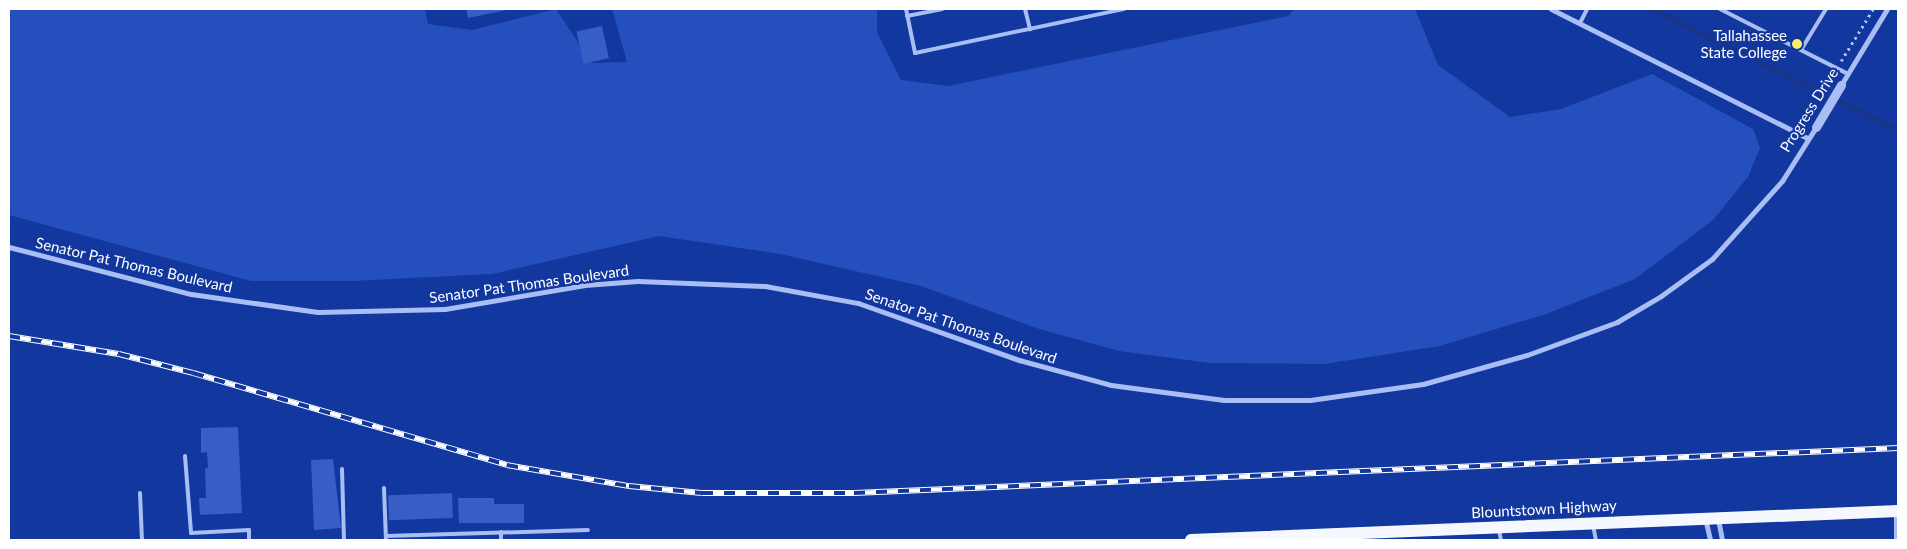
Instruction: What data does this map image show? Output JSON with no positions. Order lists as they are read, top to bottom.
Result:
{
  "streets": {
    "main road": ["Blountstown Highway"],
    "street": ["Progress Drive", "Senator Pat Thomas Boulevard"]
  },
  "crossings": [
    ["Progress Drive", "Senator Pat Thomas Boulevard"]
  ],
  "places": ["Tallahassee State College"]
}
